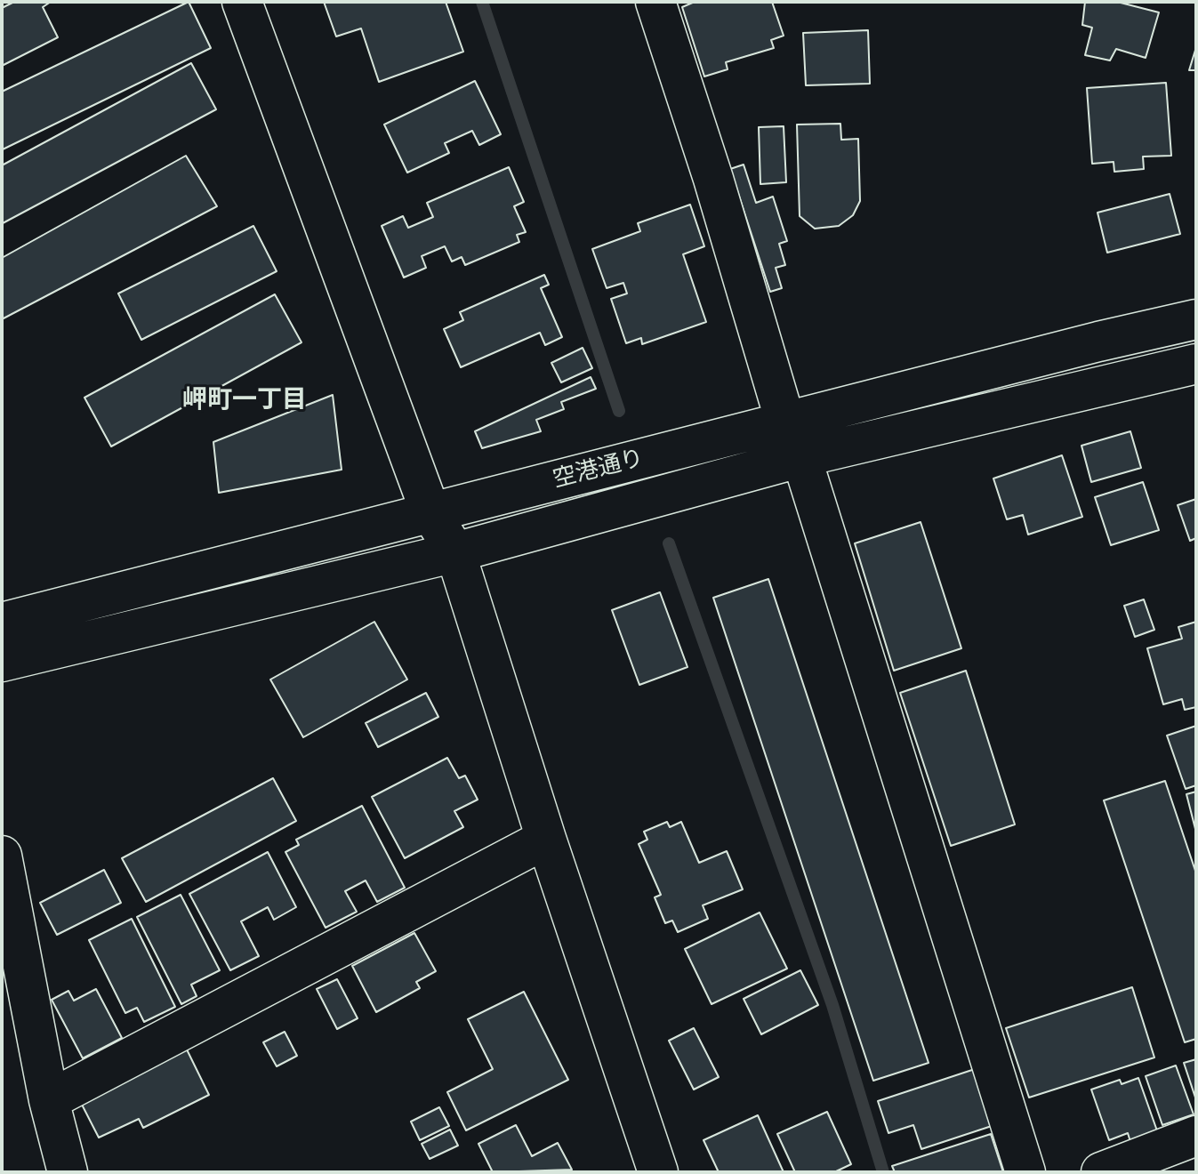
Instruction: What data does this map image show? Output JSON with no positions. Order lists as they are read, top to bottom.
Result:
{
  "streets": {
    "street": ["空港通り"]
  },
  "districts": ["岬町一丁目"]
}
